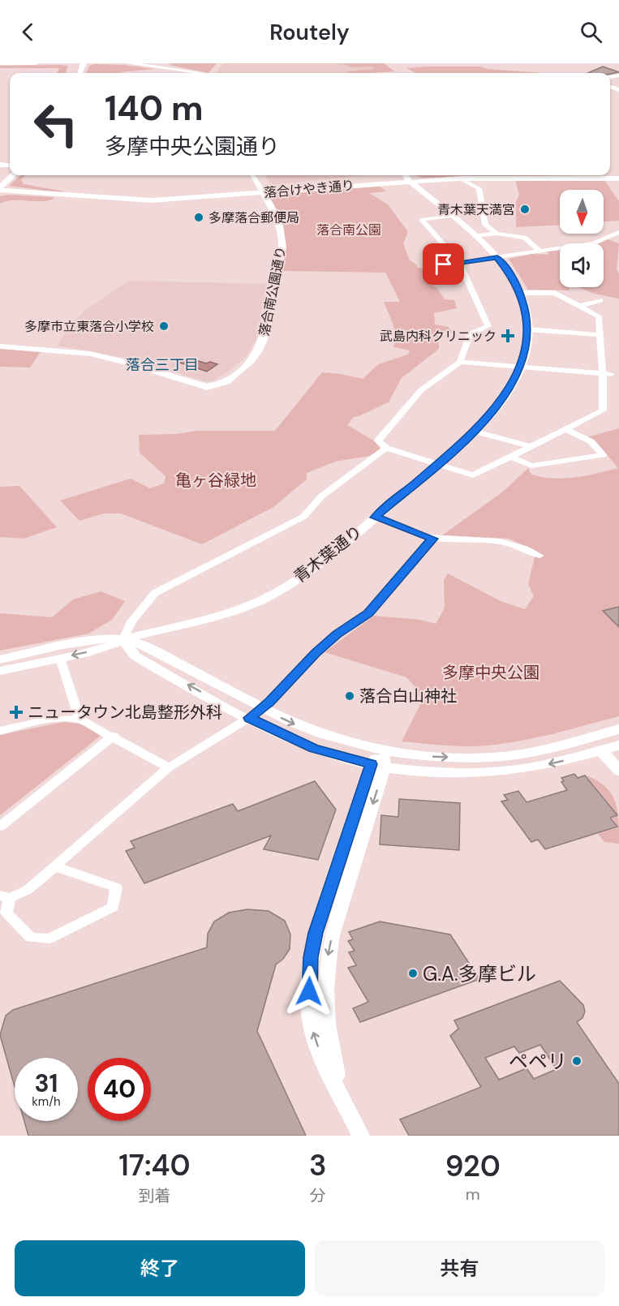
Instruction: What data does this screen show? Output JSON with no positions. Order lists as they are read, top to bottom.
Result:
{
  "streets": {
    "street": ["落合けやき通り", "落合南公園通り", "青木葉通り"]
  },
  "crossings": [
    ["落合けやき通り", "落合南公園通り"],
    ["落合けやき通り", "青木葉通り"]
  ],
  "districts": ["落合三丁目"],
  "parks": ["落合南公園", "亀ヶ谷緑地", "多摩中央公園"],
  "places": {
    "other": [
      "青木葉天満宮",
      "多摩落合郵便局",
      "多摩市立東落合小学校",
      "落合白山神社",
      "G.A.多摩ビル",
      "ペペリ"
    ],
    "health": ["武島内科クリニック", "ニュータウン北島整形外科"]
  },
  "north": "bottom",
  "page": {
    "header": "Routely",
    "turn": ["140 m", "多摩中央公園通り"],
    "speed": "31 km/h",
    "limit": "40",
    "eta": [
      "17:40",
      "到着",
      "3",
      "分",
      "920",
      "m"
    ],
    "buttons": ["終了", "共有"]
  }
}
